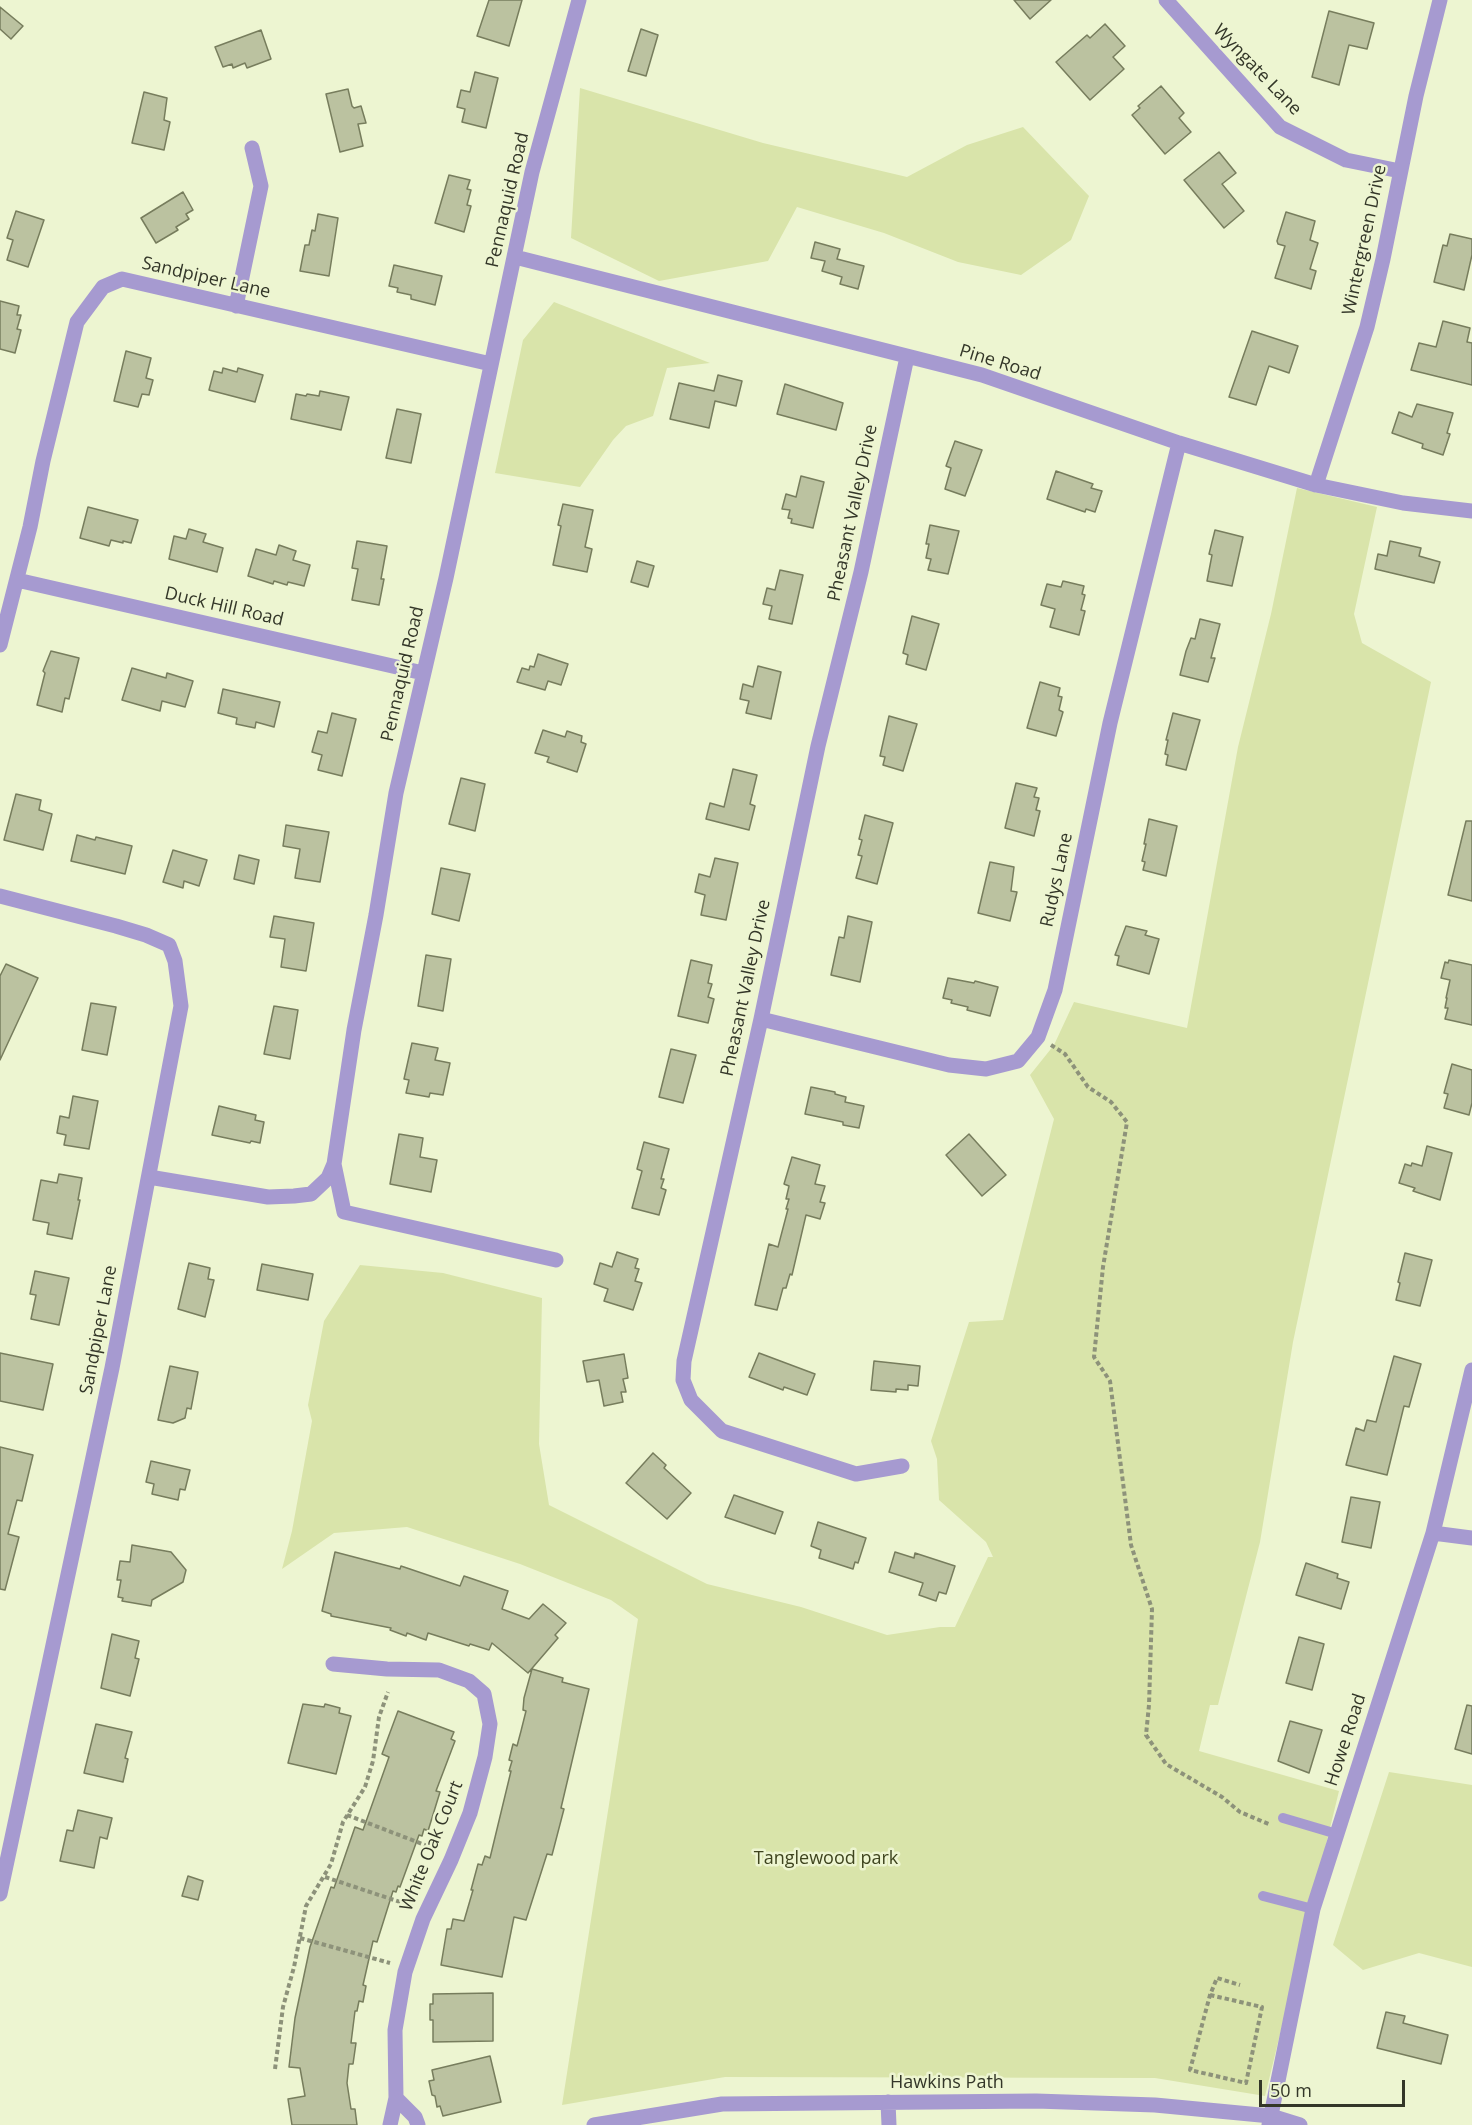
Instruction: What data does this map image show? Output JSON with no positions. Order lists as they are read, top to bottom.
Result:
{
  "streets": {
    "street": [
      "Wyngate Lane",
      "Pennaquid Road",
      "Wintergreen Drive",
      "Sandpiper Lane",
      "Pine Road",
      "Pheasant Valley Drive",
      "Duck Hill Road",
      "Rudys Lane",
      "Howe Road",
      "White Oak Court",
      "Hawkins Path"
    ]
  },
  "crossings": [
    ["Wyngate Lane", "Wintergreen Drive"],
    ["Pennaquid Road", "Sandpiper Lane"],
    ["Pennaquid Road", "Pine Road"],
    ["Pennaquid Road", "Duck Hill Road"],
    ["Wintergreen Drive", "Pine Road"],
    ["Sandpiper Lane", "Duck Hill Road"],
    ["Pine Road", "Pheasant Valley Drive"],
    ["Pine Road", "Rudys Lane"],
    ["Pheasant Valley Drive", "Rudys Lane"],
    ["Howe Road", "Hawkins Path"]
  ],
  "parks": ["Tanglewood park"],
  "scale_bar": "50 m"
}
